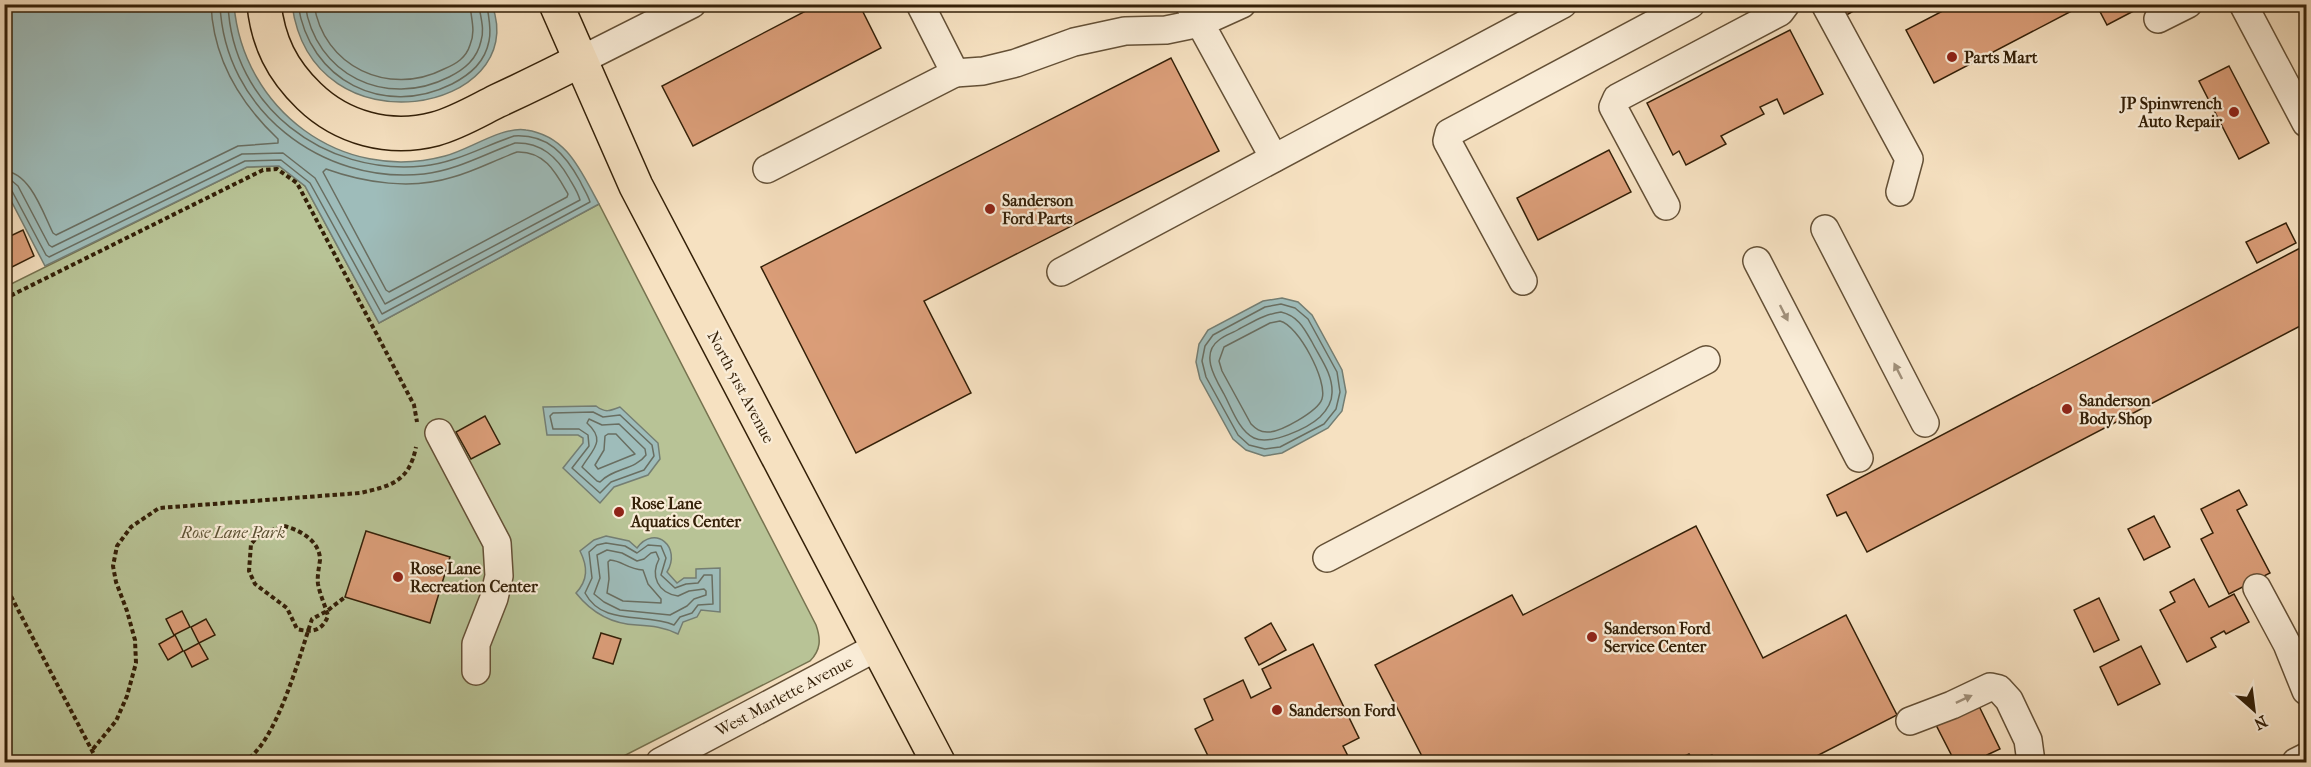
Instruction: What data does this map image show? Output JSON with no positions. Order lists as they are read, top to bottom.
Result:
{
  "streets": {
    "main road": ["North 51st Avenue"],
    "street": ["West Marlette Avenue"]
  },
  "crossings": [
    ["North 51st Avenue", "West Marlette Avenue"]
  ],
  "parks": ["Rose Lane Park"],
  "places": [
    "Parts Mart",
    "JP Spinwrench Auto Repair",
    "Sanderson Ford Parts",
    "Sanderson Body Shop",
    "Rose Lane Aquatics Center",
    "Rose Lane Recreation Center",
    "Sanderson Ford Service Center",
    "Sanderson Ford"
  ],
  "north": "bottom right"
}
